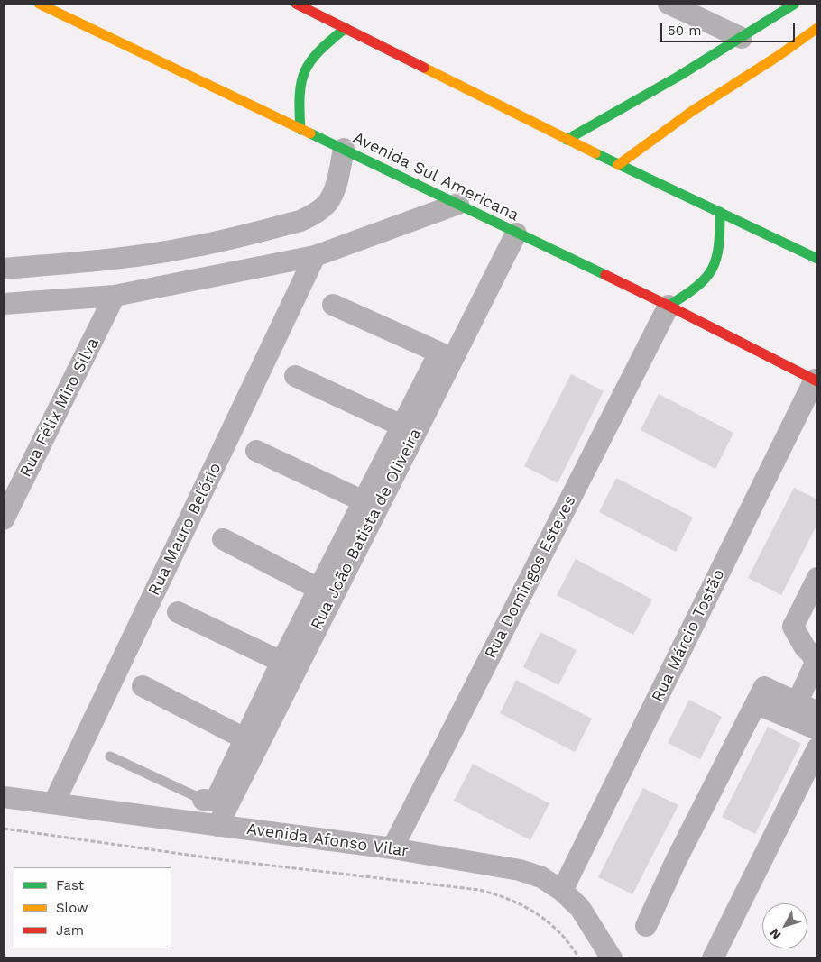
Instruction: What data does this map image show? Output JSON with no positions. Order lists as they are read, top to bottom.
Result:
{
  "streets": {
    "street": [
      "Avenida Sul Americana",
      "Rua Félix Miro Silva",
      "Rua Mauro Belório",
      "Rua João Batista de Oliveira",
      "Rua Domingos Esteves",
      "Rua Márcio Tostão",
      "Avenida Afonso Vilar"
    ]
  },
  "crossings": [
    ["Avenida Sul Americana", "Rua João Batista de Oliveira"],
    ["Avenida Sul Americana", "Rua Domingos Esteves"],
    ["Avenida Sul Americana", "Rua Márcio Tostão"],
    ["Rua Mauro Belório", "Avenida Afonso Vilar"],
    ["Rua João Batista de Oliveira", "Avenida Afonso Vilar"],
    ["Rua Domingos Esteves", "Avenida Afonso Vilar"],
    ["Rua Márcio Tostão", "Avenida Afonso Vilar"]
  ],
  "legend": ["Fast", "Slow", "Jam"],
  "scale_bar": "50 m",
  "north": "bottom left"
}
